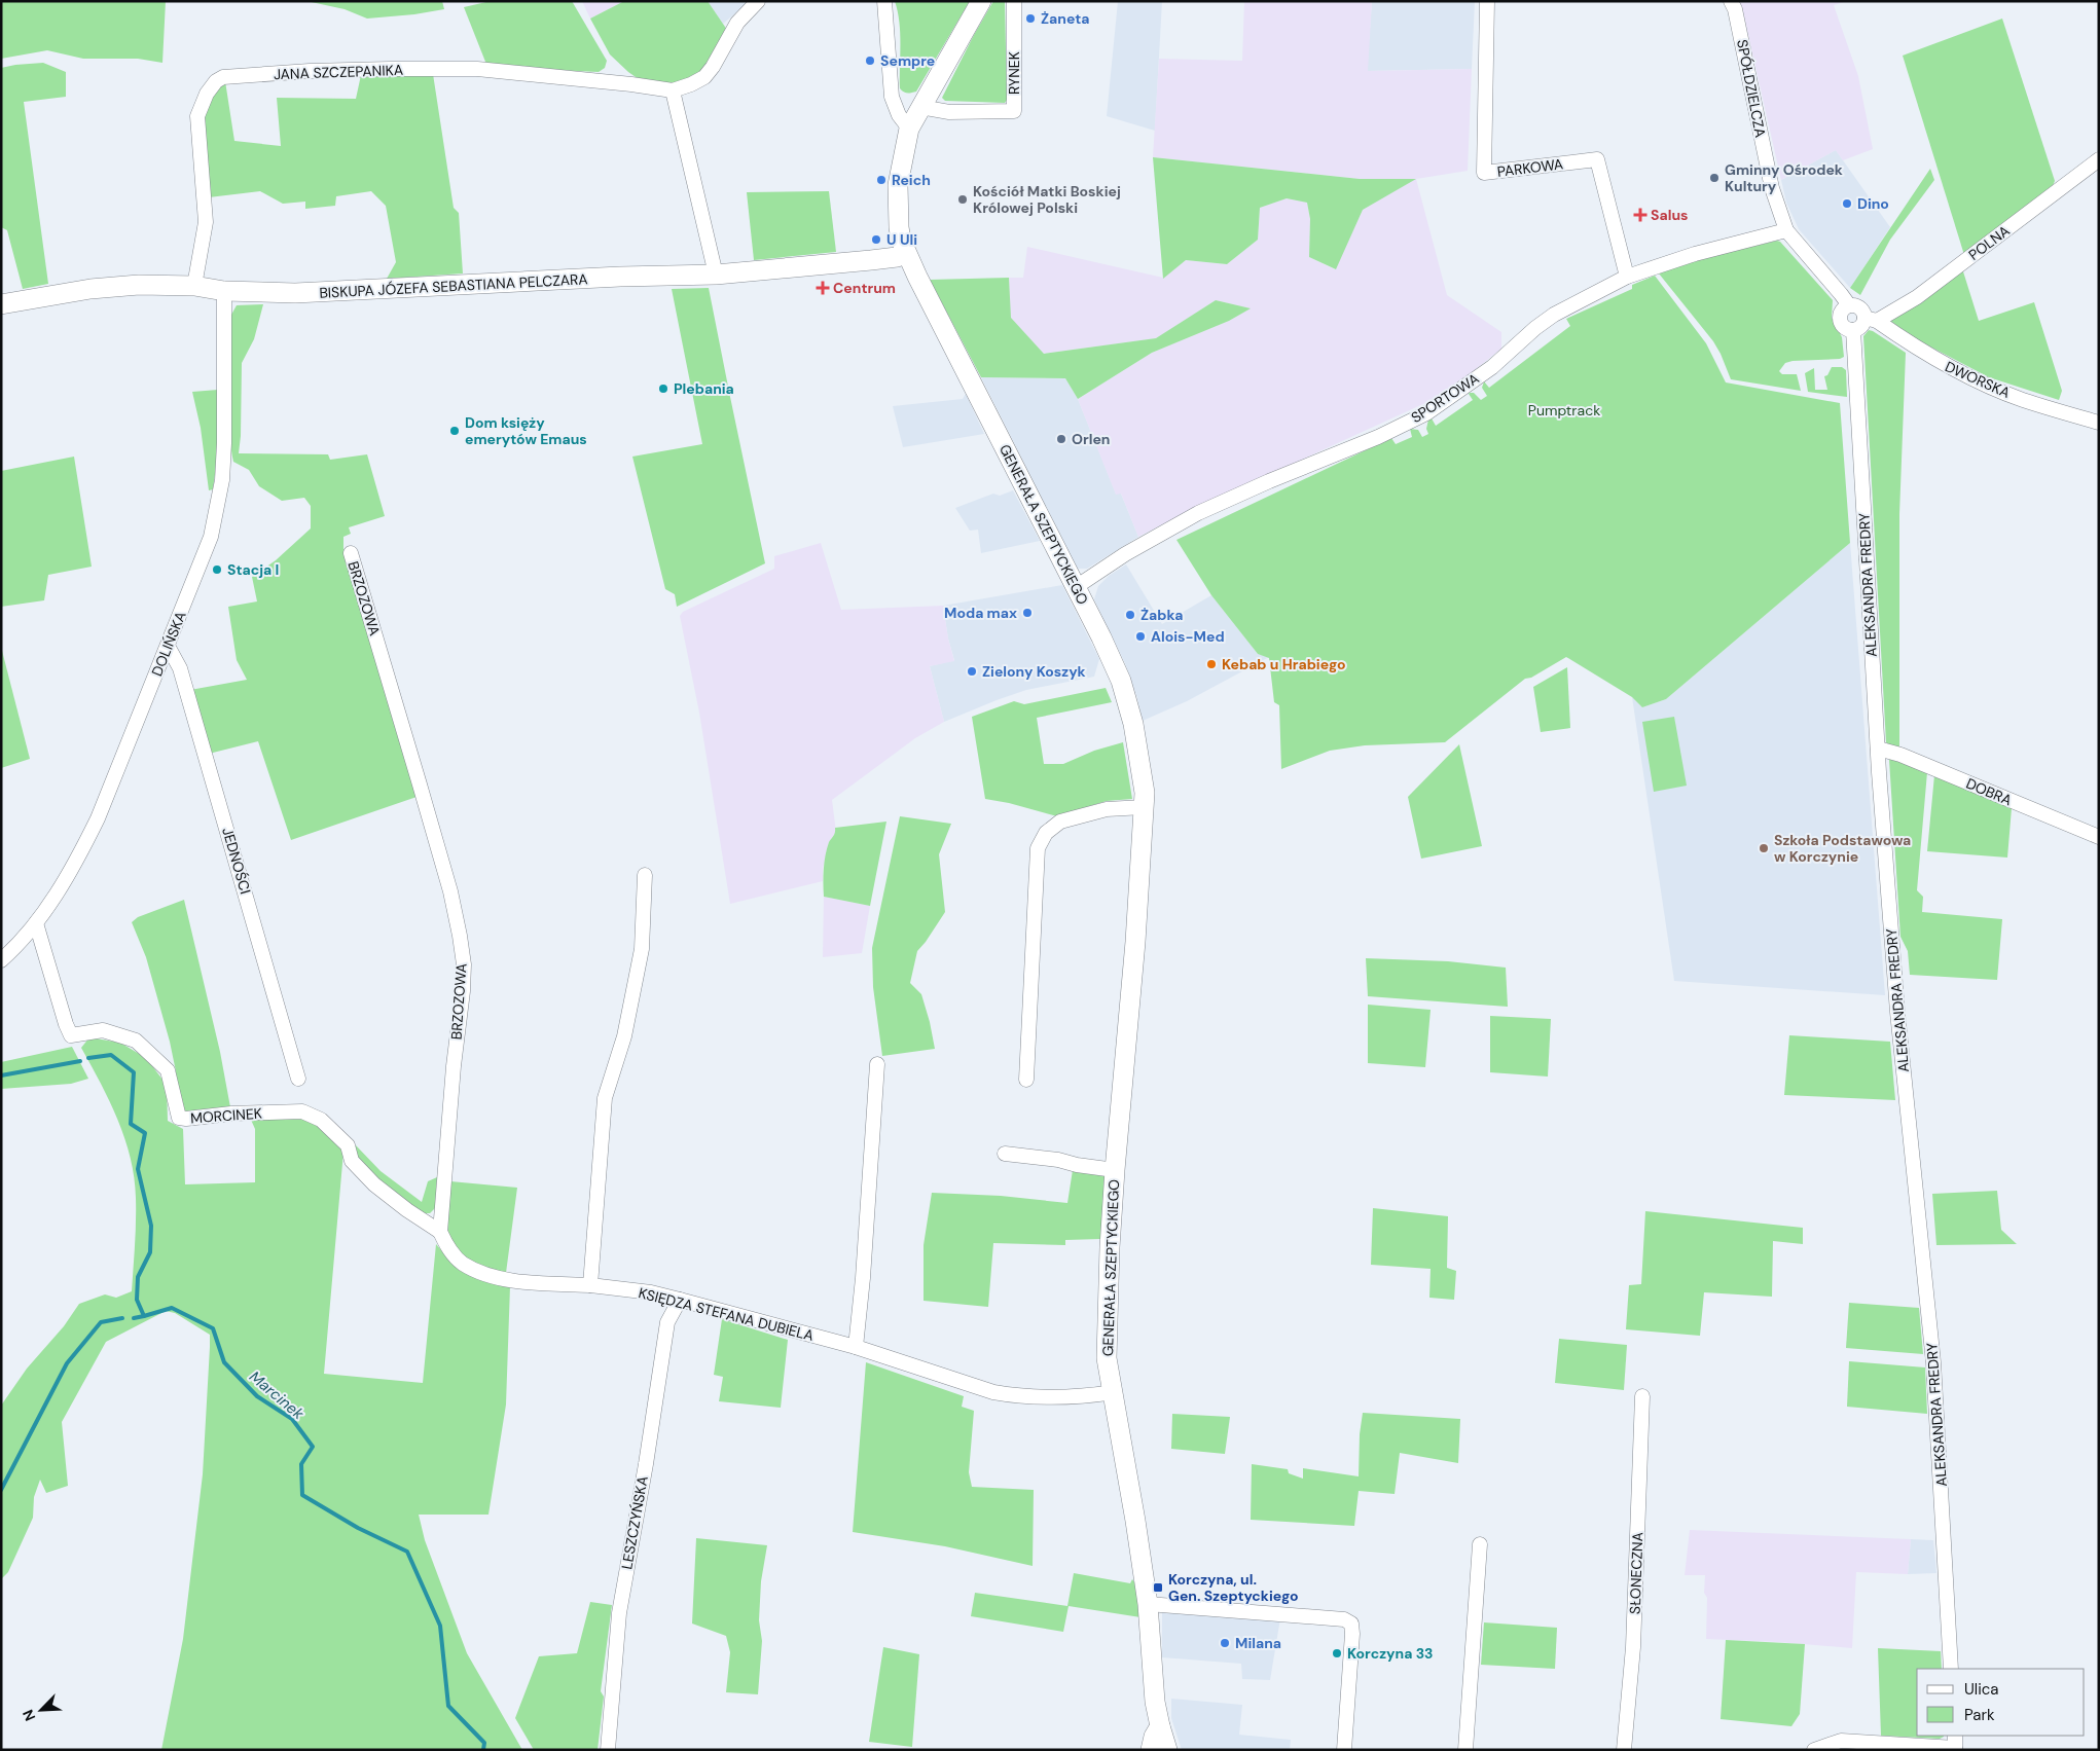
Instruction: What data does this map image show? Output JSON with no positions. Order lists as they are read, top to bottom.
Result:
{
  "streets": {
    "main road": ["BISKUPA JÓZEFA SEBASTIANA PELCZARA", "GENERAŁA SZEPTYCKIEGO"],
    "street": [
      "JANA SZCZEPANIKA",
      "RYNEK",
      "SPÓŁDZIELCZA",
      "PARKOWA",
      "POLNA",
      "DWORSKA",
      "SPORTOWA",
      "ALEKSANDRA FREDRY",
      "BRZOZOWA",
      "DOLIŃSKA",
      "DOBRA",
      "JEDNOŚCI",
      "MORCINEK",
      "KSIĘDZA STEFANA DUBIELA",
      "LESZCZYŃSKA",
      "SŁONECZNA"
    ]
  },
  "crossings": [
    ["JANA SZCZEPANIKA", "BISKUPA JÓZEFA SEBASTIANA PELCZARA"],
    ["SPÓŁDZIELCZA", "DWORSKA"],
    ["SPÓŁDZIELCZA", "SPORTOWA"],
    ["PARKOWA", "SPORTOWA"],
    ["POLNA", "DWORSKA"],
    ["POLNA", "ALEKSANDRA FREDRY"],
    ["BISKUPA JÓZEFA SEBASTIANA PELCZARA", "GENERAŁA SZEPTYCKIEGO"],
    ["BISKUPA JÓZEFA SEBASTIANA PELCZARA", "DOLIŃSKA"],
    ["SPORTOWA", "GENERAŁA SZEPTYCKIEGO"],
    ["GENERAŁA SZEPTYCKIEGO", "KSIĘDZA STEFANA DUBIELA"],
    ["ALEKSANDRA FREDRY", "DOBRA"],
    ["BRZOZOWA", "MORCINEK"],
    ["DOLIŃSKA", "JEDNOŚCI"],
    ["DOLIŃSKA", "MORCINEK"],
    ["KSIĘDZA STEFANA DUBIELA", "LESZCZYŃSKA"]
  ],
  "water": ["Marcinek"],
  "parks": ["Pumptrack"],
  "places": {
    "other": [
      "Żaneta",
      "Sempre",
      "Gminny Ośrodek Kultury",
      "Reich",
      "Kościół Matki Boskiej Królowej Polski",
      "Dino",
      "U Uli",
      "Plebania",
      "Dom księży emerytów Emaus",
      "Orlen",
      "Stacja I",
      "Moda max",
      "Żabka",
      "Alois-Med",
      "Kebab u Hrabiego",
      "Zielony Koszyk",
      "Szkoła Podstawowa w Korczynie",
      "Milana",
      "Korczyna 33"
    ],
    "health": ["Salus", "Centrum"],
    "transit": ["Korczyna, ul. Gen. Szeptyckiego"]
  },
  "legend": ["Ulica", "Park"],
  "north": "bottom left"
}
